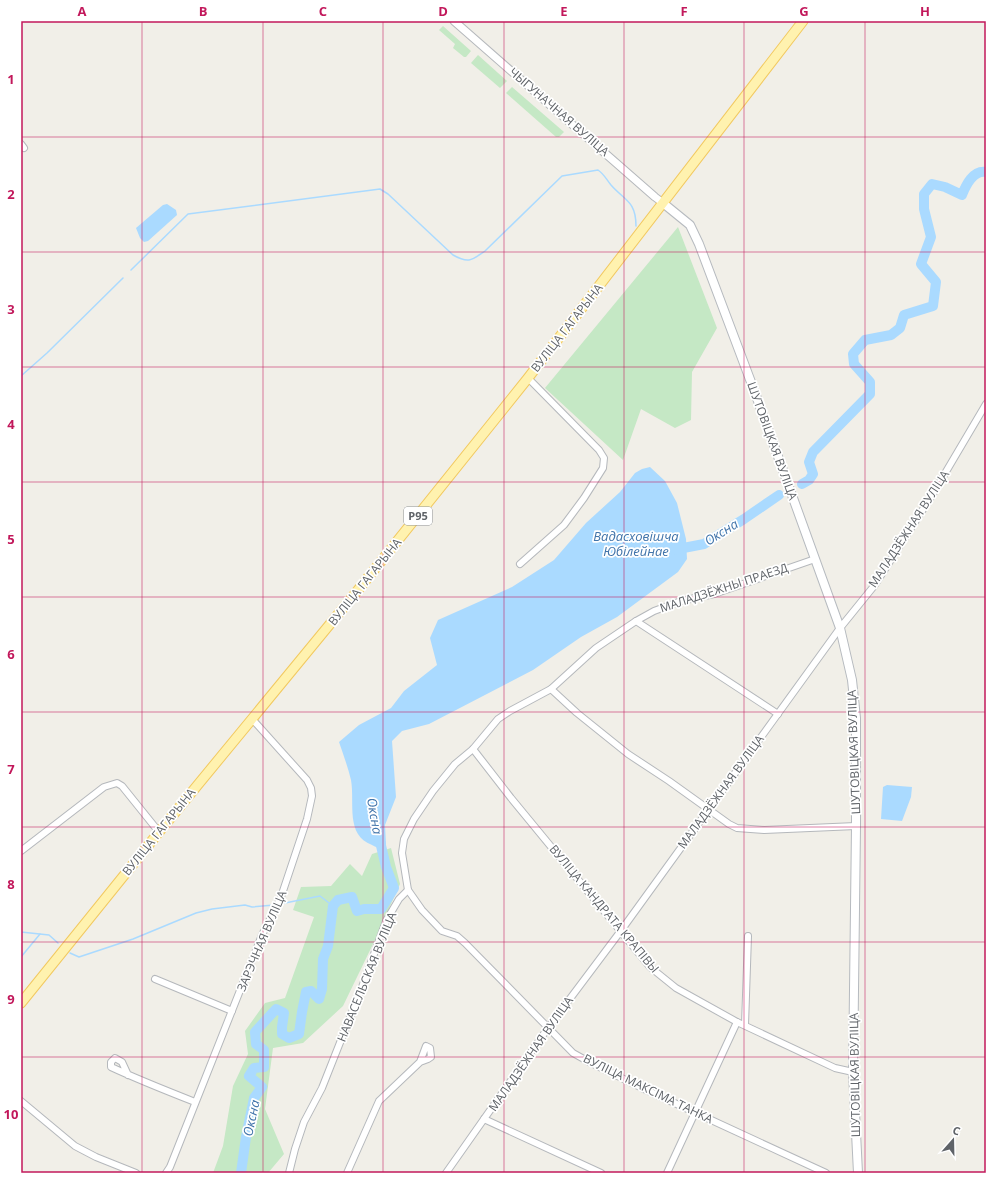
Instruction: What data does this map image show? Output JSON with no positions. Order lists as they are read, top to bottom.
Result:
{
  "streets": {
    "main road": ["ВУЛІЦА ГАГАРЫНА", "ШУТОВІЦКАЯ ВУЛІЦА", "Р95"],
    "street": [
      "ЧЫГУНАЧНАЯ ВУЛІЦА",
      "МАЛАДЗЁЖНАЯ ВУЛІЦА",
      "МАЛАДЗЁЖНЫ ПРАЕЗД",
      "ВУЛІЦА КАНДРАТА КРАПІВЫ",
      "ЗАРЭЧНАЯ ВУЛІЦА",
      "НАВАСЕЛЬСКАЯ ВУЛІЦА",
      "ВУЛІЦА МАКСІМА ТАНКА"
    ]
  },
  "crossings": [
    ["ЧЫГУНАЧНАЯ ВУЛІЦА", "ВУЛІЦА ГАГАРЫНА"],
    ["ЧЫГУНАЧНАЯ ВУЛІЦА", "ШУТОВІЦКАЯ ВУЛІЦА"],
    ["ВУЛІЦА ГАГАРЫНА", "ШУТОВІЦКАЯ ВУЛІЦА"],
    ["ВУЛІЦА ГАГАРЫНА", "ЗАРЭЧНАЯ ВУЛІЦА"],
    ["ШУТОВІЦКАЯ ВУЛІЦА", "МАЛАДЗЁЖНАЯ ВУЛІЦА"],
    ["ШУТОВІЦКАЯ ВУЛІЦА", "МАЛАДЗЁЖНЫ ПРАЕЗД"],
    ["ШУТОВІЦКАЯ ВУЛІЦА", "ВУЛІЦА КАНДРАТА КРАПІВЫ"],
    ["МАЛАДЗЁЖНАЯ ВУЛІЦА", "ВУЛІЦА КАНДРАТА КРАПІВЫ"],
    ["МАЛАДЗЁЖНАЯ ВУЛІЦА", "ВУЛІЦА МАКСІМА ТАНКА"],
    ["НАВАСЕЛЬСКАЯ ВУЛІЦА", "ВУЛІЦА МАКСІМА ТАНКА"]
  ],
  "water": ["Оксна", "Вадасховішча Юбілейнае"],
  "north": "top",
  "grid": {
    "columns": [
      "A",
      "B",
      "C",
      "D",
      "E",
      "F",
      "G",
      "H"
    ],
    "rows": [
      "1",
      "2",
      "3",
      "4",
      "5",
      "6",
      "7",
      "8",
      "9",
      "10"
    ]
  }
}
